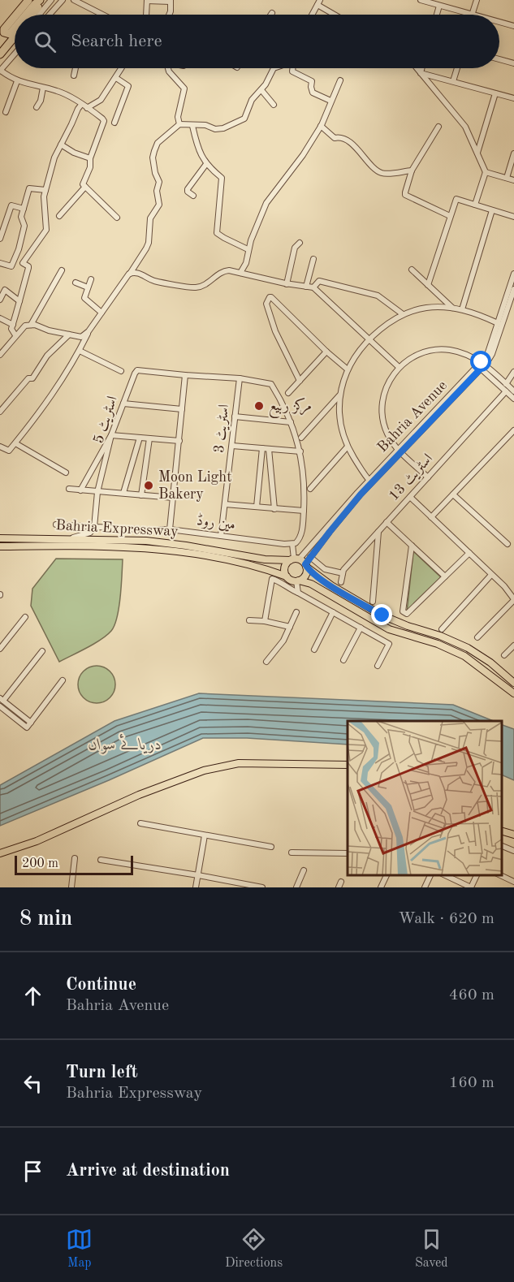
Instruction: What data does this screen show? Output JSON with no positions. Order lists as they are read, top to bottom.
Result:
{
  "streets": {
    "main road": ["Bahria Expressway"],
    "street": [
      "Bahria Avenue",
      "اسٹریٹ 5",
      "اسٹریٹ 3",
      "اسٹریٹ 13",
      "مین روڈ"
    ]
  },
  "crossings": [
    ["Bahria Avenue", "Bahria Expressway"],
    ["اسٹریٹ 5", "مین روڈ"],
    ["اسٹریٹ 3", "مین روڈ"]
  ],
  "water": ["دریائے سواں"],
  "places": ["مرکز ربیع", "Moon Light Bakery"],
  "scale_bar": "200 m",
  "page": {
    "search": "Search here",
    "scale": "200 m",
    "heading": ["8 min", "Walk · 620 m"],
    "list": [
      ["Continue", "Bahria Avenue", "460 m"],
      ["Turn left", "Bahria Expressway", "160 m"],
      "Arrive at destination"
    ],
    "nav": ["Map", "Directions", "Saved"]
  }
}
